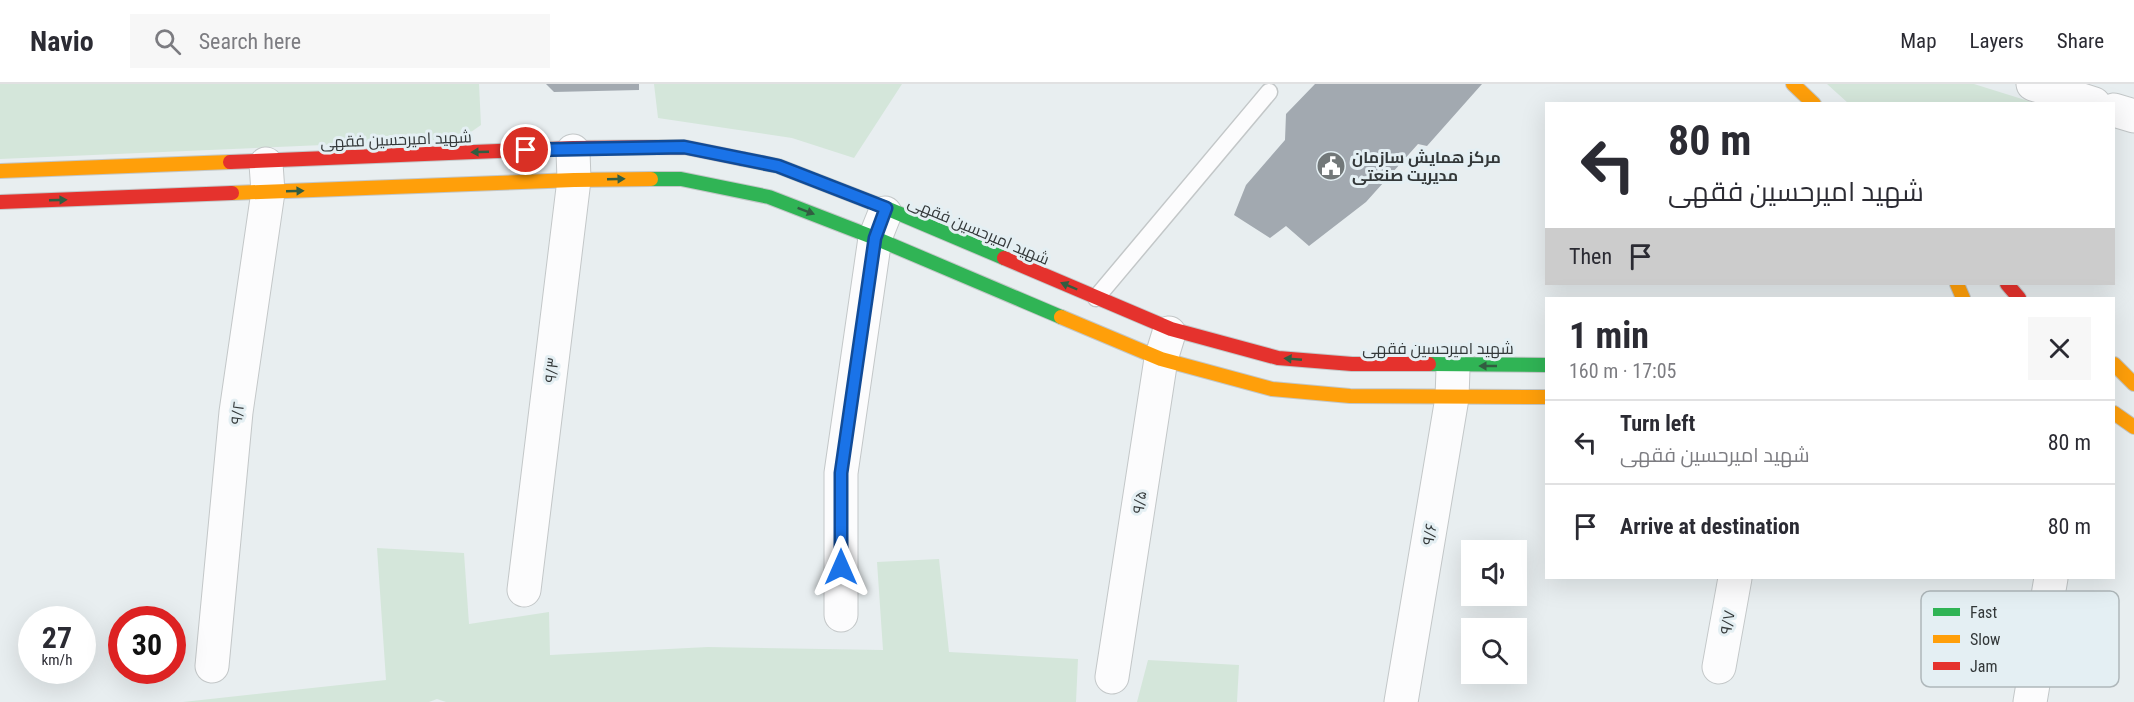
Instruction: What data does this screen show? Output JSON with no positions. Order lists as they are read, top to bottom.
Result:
{
  "streets": {
    "street": [
      "شهید امیرحسین فقهی",
      "۹/۳",
      "۹/۲",
      "۹/۵",
      "۹/۶",
      "۹/۷"
    ]
  },
  "crossings": [
    ["شهید امیرحسین فقهی", "۹/۳"],
    ["شهید امیرحسین فقهی", "۹/۲"],
    ["شهید امیرحسین فقهی", "۹/۵"],
    ["شهید امیرحسین فقهی", "۹/۶"]
  ],
  "places": {
    "public building": ["مرکز همایش سازمان مدیریت صنعتی"]
  },
  "legend": ["Fast", "Slow", "Jam"],
  "page": {
    "header": "Navio",
    "search": "Search here",
    "nav": ["Map", "Layers", "Share"],
    "turn": ["80 m", "شهید امیرحسین فقهی"],
    "then": "Then",
    "heading": ["1 min", "160 m · 17:05"],
    "list": [
      {
        "name": "Turn left",
        "note": "شهید امیرحسین فقهی",
        "value": "80 m"
      },
      {
        "name": "Arrive at destination",
        "value": "80 m"
      }
    ],
    "speed": "27 km/h",
    "limit": "30"
  }
}
